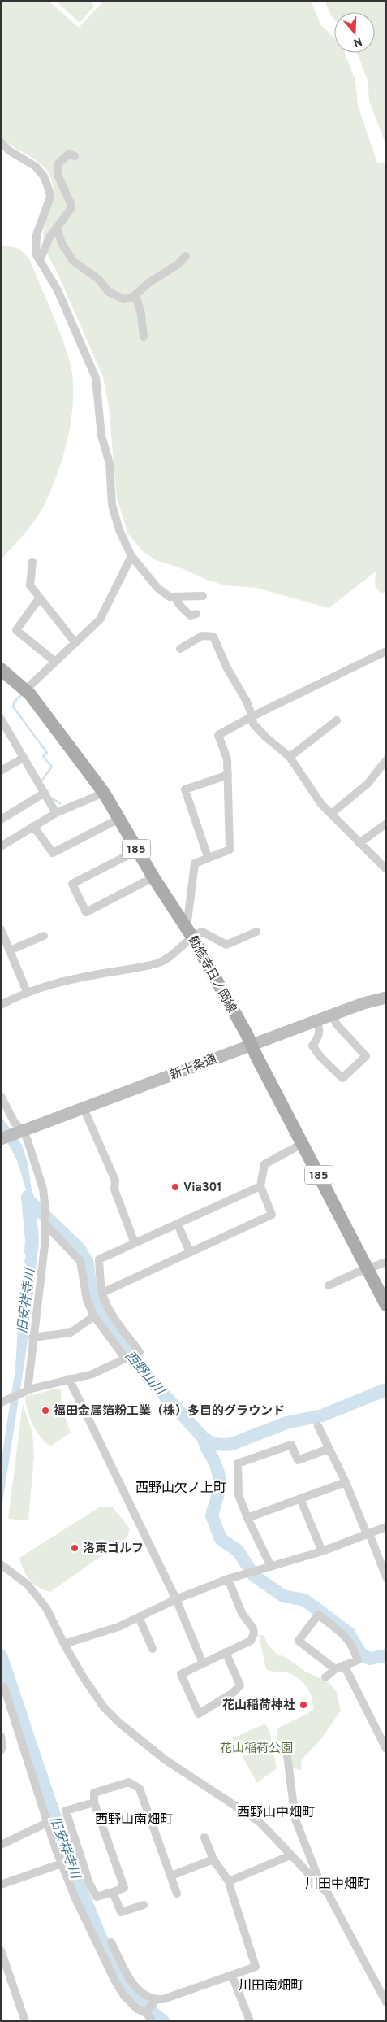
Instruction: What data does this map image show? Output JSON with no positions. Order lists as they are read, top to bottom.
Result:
{
  "streets": {
    "main road": ["185", "勧修寺日ノ岡線", "新十条通"]
  },
  "crossings": [
    ["勧修寺日ノ岡線", "新十条通"]
  ],
  "districts": [
    "西野山欠ノ上町",
    "西野山中畑町",
    "西野山南畑町",
    "川田中畑町",
    "川田南畑町"
  ],
  "water": ["旧安祥寺川", "西野山川"],
  "parks": ["花山稲荷公園"],
  "places": [
    "Via301",
    "福田金属箔粉工業（株）多目的グラウンド",
    "洛東ゴルフ",
    "花山稲荷神社"
  ],
  "north": "bottom"
}
